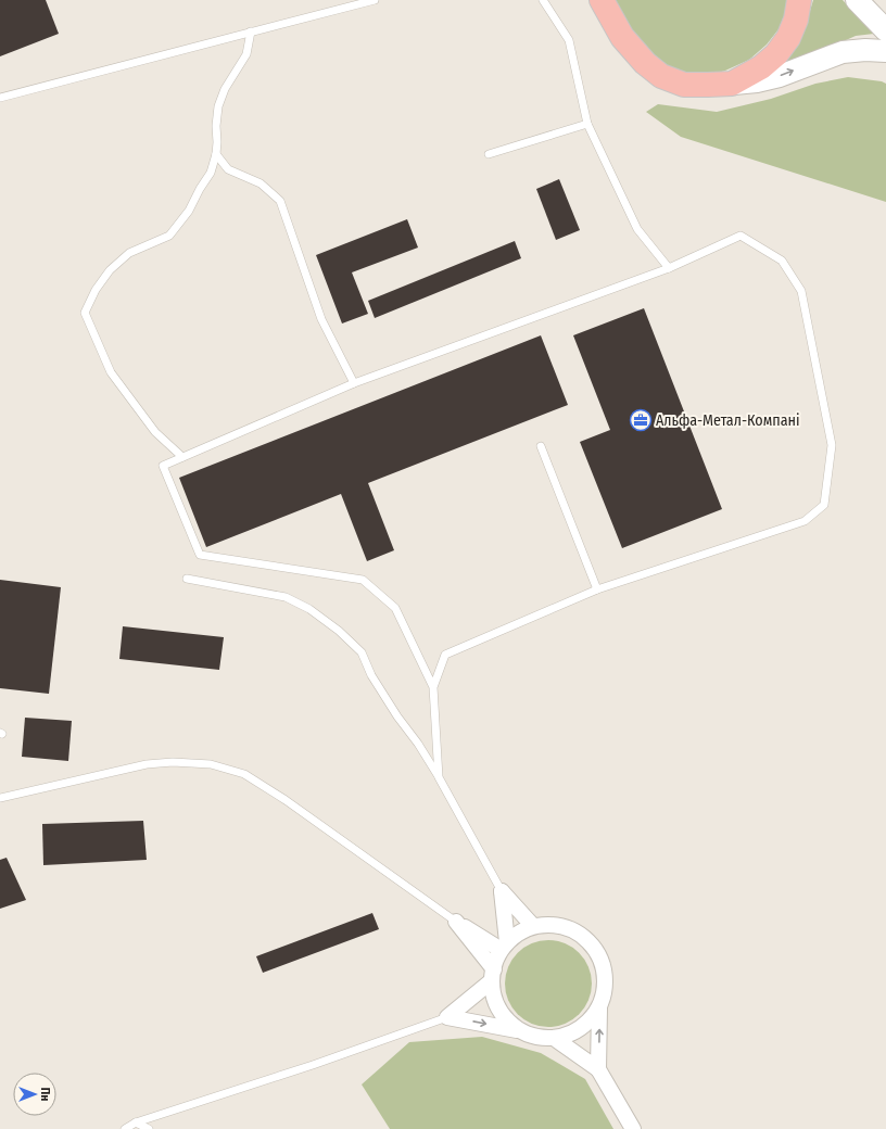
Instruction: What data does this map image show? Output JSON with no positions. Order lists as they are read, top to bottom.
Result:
{
  "places": {
    "office": ["Альфа-Метал-Компані"]
  },
  "north": "right"
}
